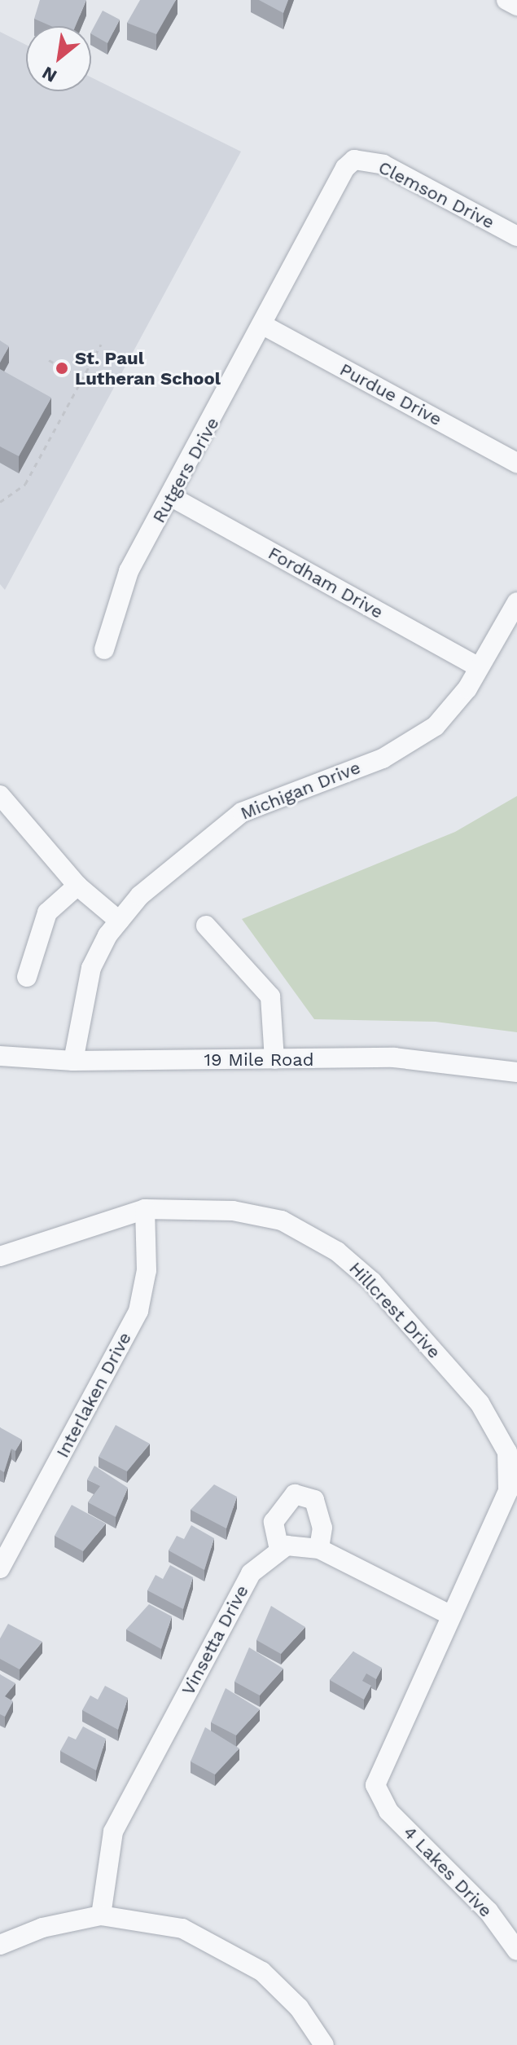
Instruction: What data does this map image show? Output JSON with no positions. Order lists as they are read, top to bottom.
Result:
{
  "streets": {
    "street": [
      "Clemson Drive",
      "Purdue Drive",
      "Rutgers Drive",
      "Fordham Drive",
      "Michigan Drive",
      "19 Mile Road",
      "Hillcrest Drive",
      "Interlaken Drive",
      "Vinsetta Drive",
      "4 Lakes Drive"
    ]
  },
  "crossings": [
    ["Clemson Drive", "Rutgers Drive"],
    ["Purdue Drive", "Rutgers Drive"],
    ["Rutgers Drive", "Fordham Drive"],
    ["Fordham Drive", "Michigan Drive"],
    ["Michigan Drive", "19 Mile Road"],
    ["Hillcrest Drive", "Interlaken Drive"],
    ["Hillcrest Drive", "4 Lakes Drive"]
  ],
  "places": ["St. Paul Lutheran School"],
  "north": "bottom left"
}
